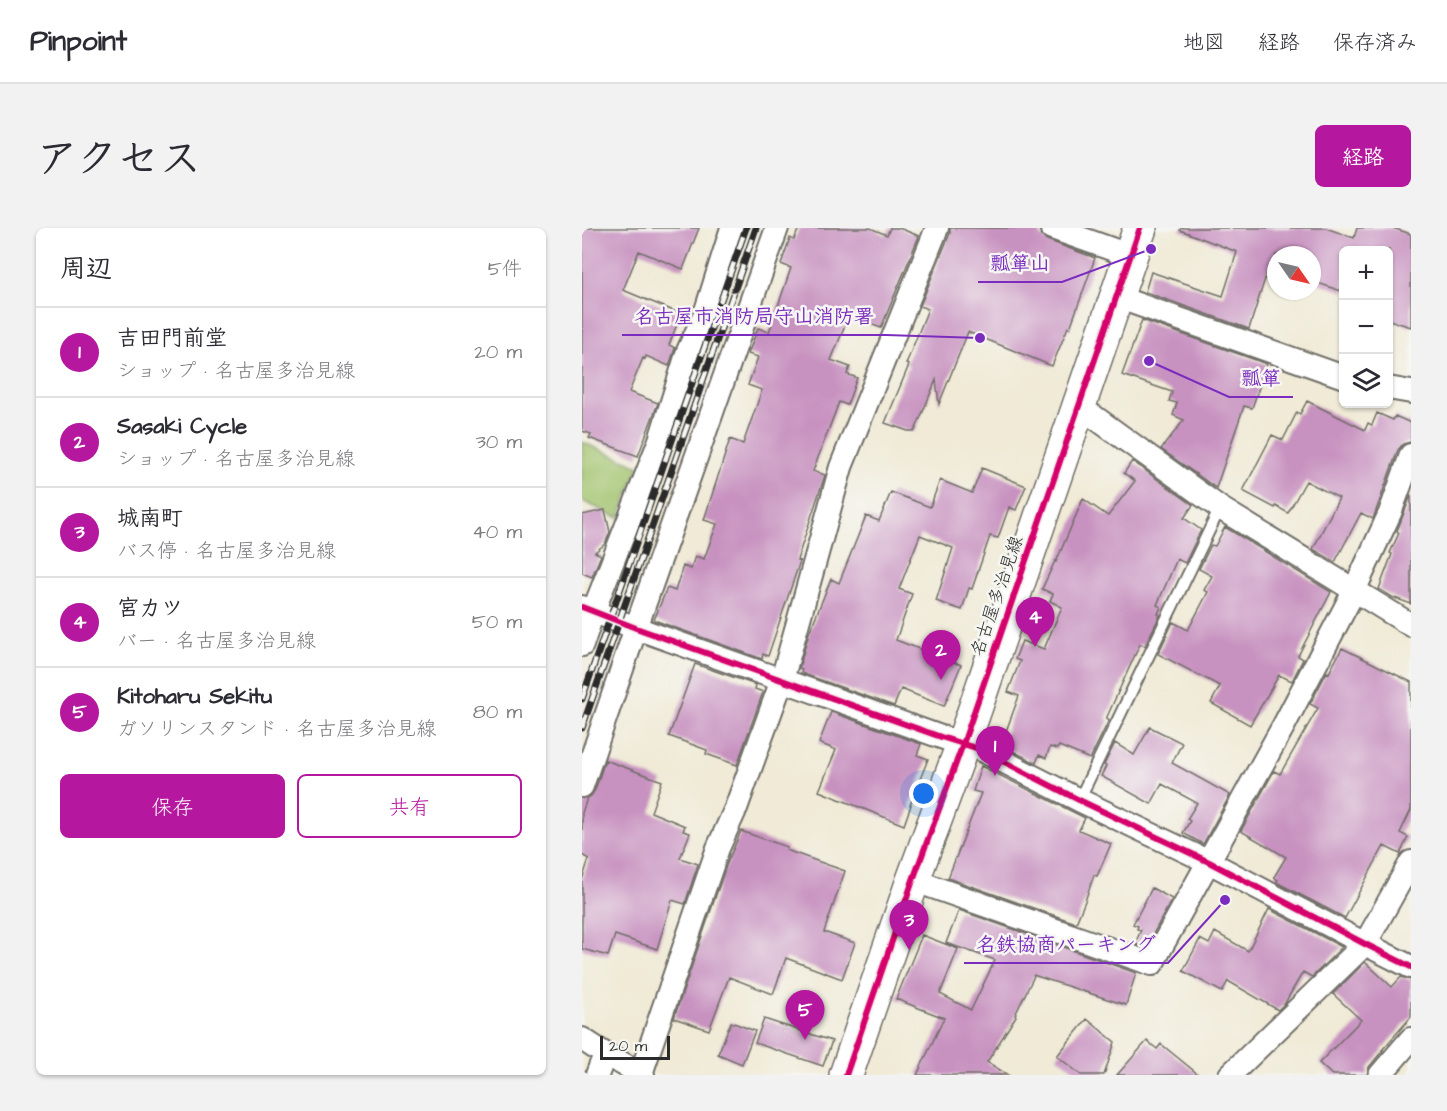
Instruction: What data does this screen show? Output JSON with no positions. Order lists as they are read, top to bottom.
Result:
{
  "streets": {
    "main road": ["名古屋多治見線"]
  },
  "places": [
    "瓢箪山",
    "名古屋市消防局守山消防署",
    "瓢箪",
    "名鉄協商パーキング"
  ],
  "scale_bar": "20 m",
  "north": "bottom right",
  "page": {
    "header": "Pinpoint",
    "nav": ["地図", "経路", "保存済み"],
    "title": "アクセス",
    "buttons": [
      "経路",
      ["保存", "共有"]
    ],
    "heading": ["周辺", "5件"],
    "map_buttons": ["+", "−"],
    "list": [
      {
        "mark": "1",
        "name": "吉田門前堂",
        "note": "ショップ · 名古屋多治見線",
        "value": "20 m"
      },
      {
        "mark": "2",
        "name": "Sasaki Cycle",
        "note": "ショップ · 名古屋多治見線",
        "value": "30 m"
      },
      {
        "mark": "3",
        "name": "城南町",
        "note": "バス停 · 名古屋多治見線",
        "value": "40 m"
      },
      {
        "mark": "4",
        "name": "宮カツ",
        "note": "バー · 名古屋多治見線",
        "value": "50 m"
      },
      {
        "mark": "5",
        "name": "Kitoharu Sekitu",
        "note": "ガソリンスタンド · 名古屋多治見線",
        "value": "80 m"
      }
    ],
    "pins": [
      "4",
      "2",
      "1",
      "3",
      "5"
    ],
    "scale": "20 m"
  }
}
